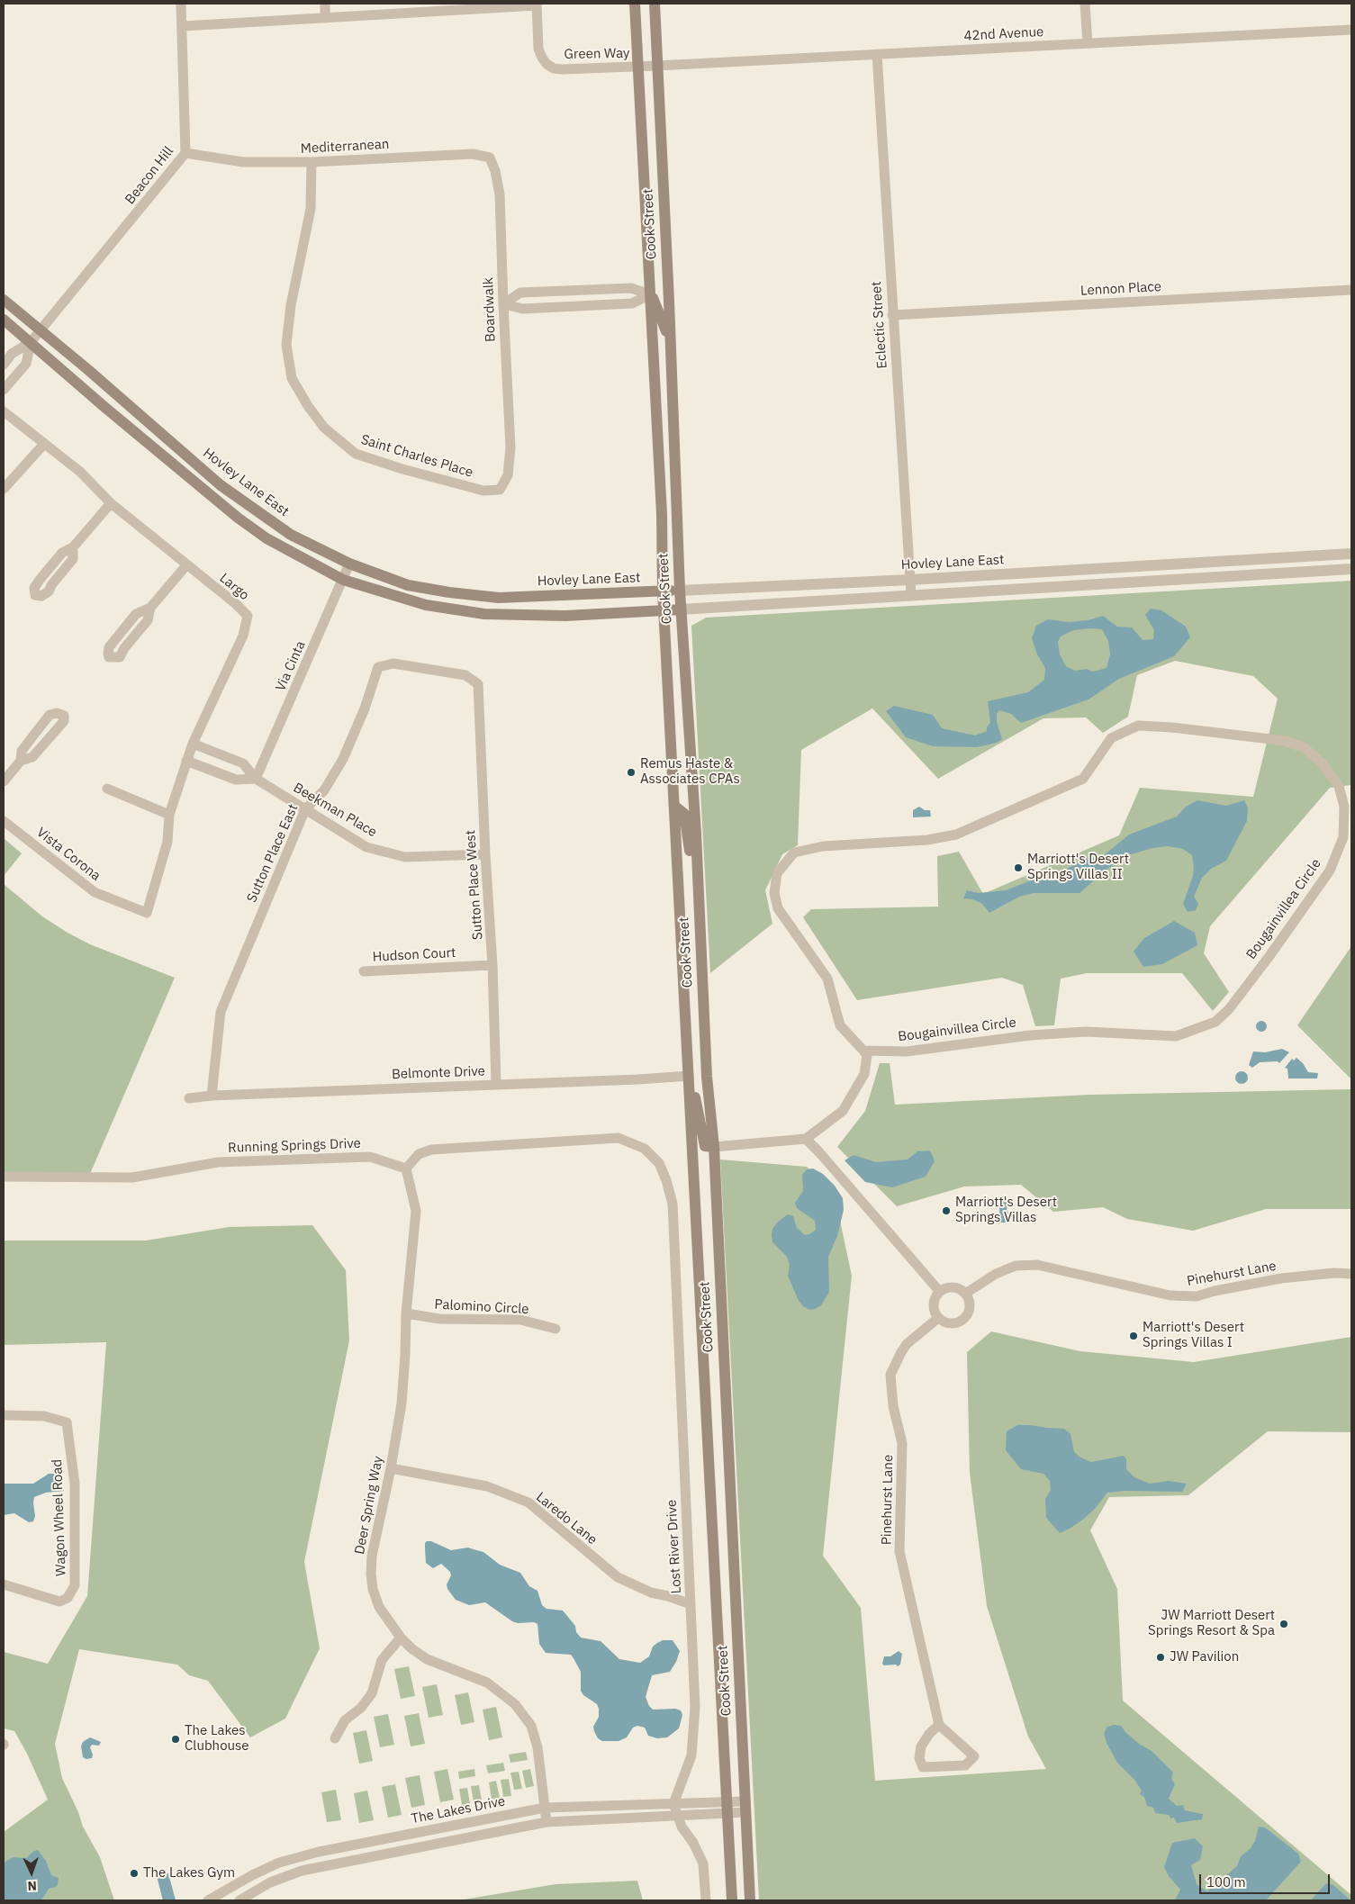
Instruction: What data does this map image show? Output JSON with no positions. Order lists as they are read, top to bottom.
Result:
{
  "streets": {
    "main road": ["Cook Street", "Hovley Lane East"],
    "street": [
      "42nd Avenue",
      "Green Way",
      "Mediterranean",
      "Beacon Hill",
      "Lennon Place",
      "Boardwalk",
      "Eclectic Street",
      "Saint Charles Place",
      "Largo",
      "Via Cinta",
      "Beekman Place",
      "Sutton Place East",
      "Vista Corona",
      "Sutton Place West",
      "Bougainvillea Circle",
      "Hudson Court",
      "Belmonte Drive",
      "Running Springs Drive",
      "Pinehurst Lane",
      "Palomino Circle",
      "Deer Spring Way",
      "Wagon Wheel Road",
      "Laredo Lane",
      "Lost River Drive",
      "The Lakes Drive"
    ]
  },
  "crossings": [
    ["42nd Avenue", "Green Way"],
    ["42nd Avenue", "Cook Street"],
    ["42nd Avenue", "Eclectic Street"],
    ["Green Way", "Cook Street"],
    ["Mediterranean", "Beacon Hill"],
    ["Mediterranean", "Boardwalk"],
    ["Mediterranean", "Saint Charles Place"],
    ["Beacon Hill", "Hovley Lane East"],
    ["Cook Street", "Hovley Lane East"],
    ["Cook Street", "Belmonte Drive"],
    ["Cook Street", "The Lakes Drive"],
    ["Lennon Place", "Eclectic Street"],
    ["Boardwalk", "Saint Charles Place"],
    ["Eclectic Street", "Hovley Lane East"],
    ["Hovley Lane East", "Via Cinta"],
    ["Largo", "Beekman Place"],
    ["Largo", "Vista Corona"],
    ["Via Cinta", "Beekman Place"],
    ["Beekman Place", "Sutton Place East"],
    ["Beekman Place", "Sutton Place West"],
    ["Sutton Place East", "Sutton Place West"],
    ["Sutton Place East", "Belmonte Drive"],
    ["Sutton Place West", "Hudson Court"],
    ["Sutton Place West", "Belmonte Drive"],
    ["Running Springs Drive", "Deer Spring Way"],
    ["Running Springs Drive", "Lost River Drive"],
    ["Palomino Circle", "Deer Spring Way"],
    ["Deer Spring Way", "Laredo Lane"],
    ["Deer Spring Way", "Lost River Drive"],
    ["Deer Spring Way", "The Lakes Drive"],
    ["Laredo Lane", "Lost River Drive"],
    ["Lost River Drive", "The Lakes Drive"]
  ],
  "places": [
    "Remus Haste & Associates CPAs",
    "Marriott's Desert Springs Villas II",
    "Marriott's Desert Springs Villas",
    "Marriott's Desert Springs Villas I",
    "JW Marriott Desert Springs Resort & Spa",
    "JW Pavilion",
    "The Lakes Clubhouse",
    "The Lakes Gym"
  ],
  "scale_bar": "100 m",
  "north": "bottom"
}
